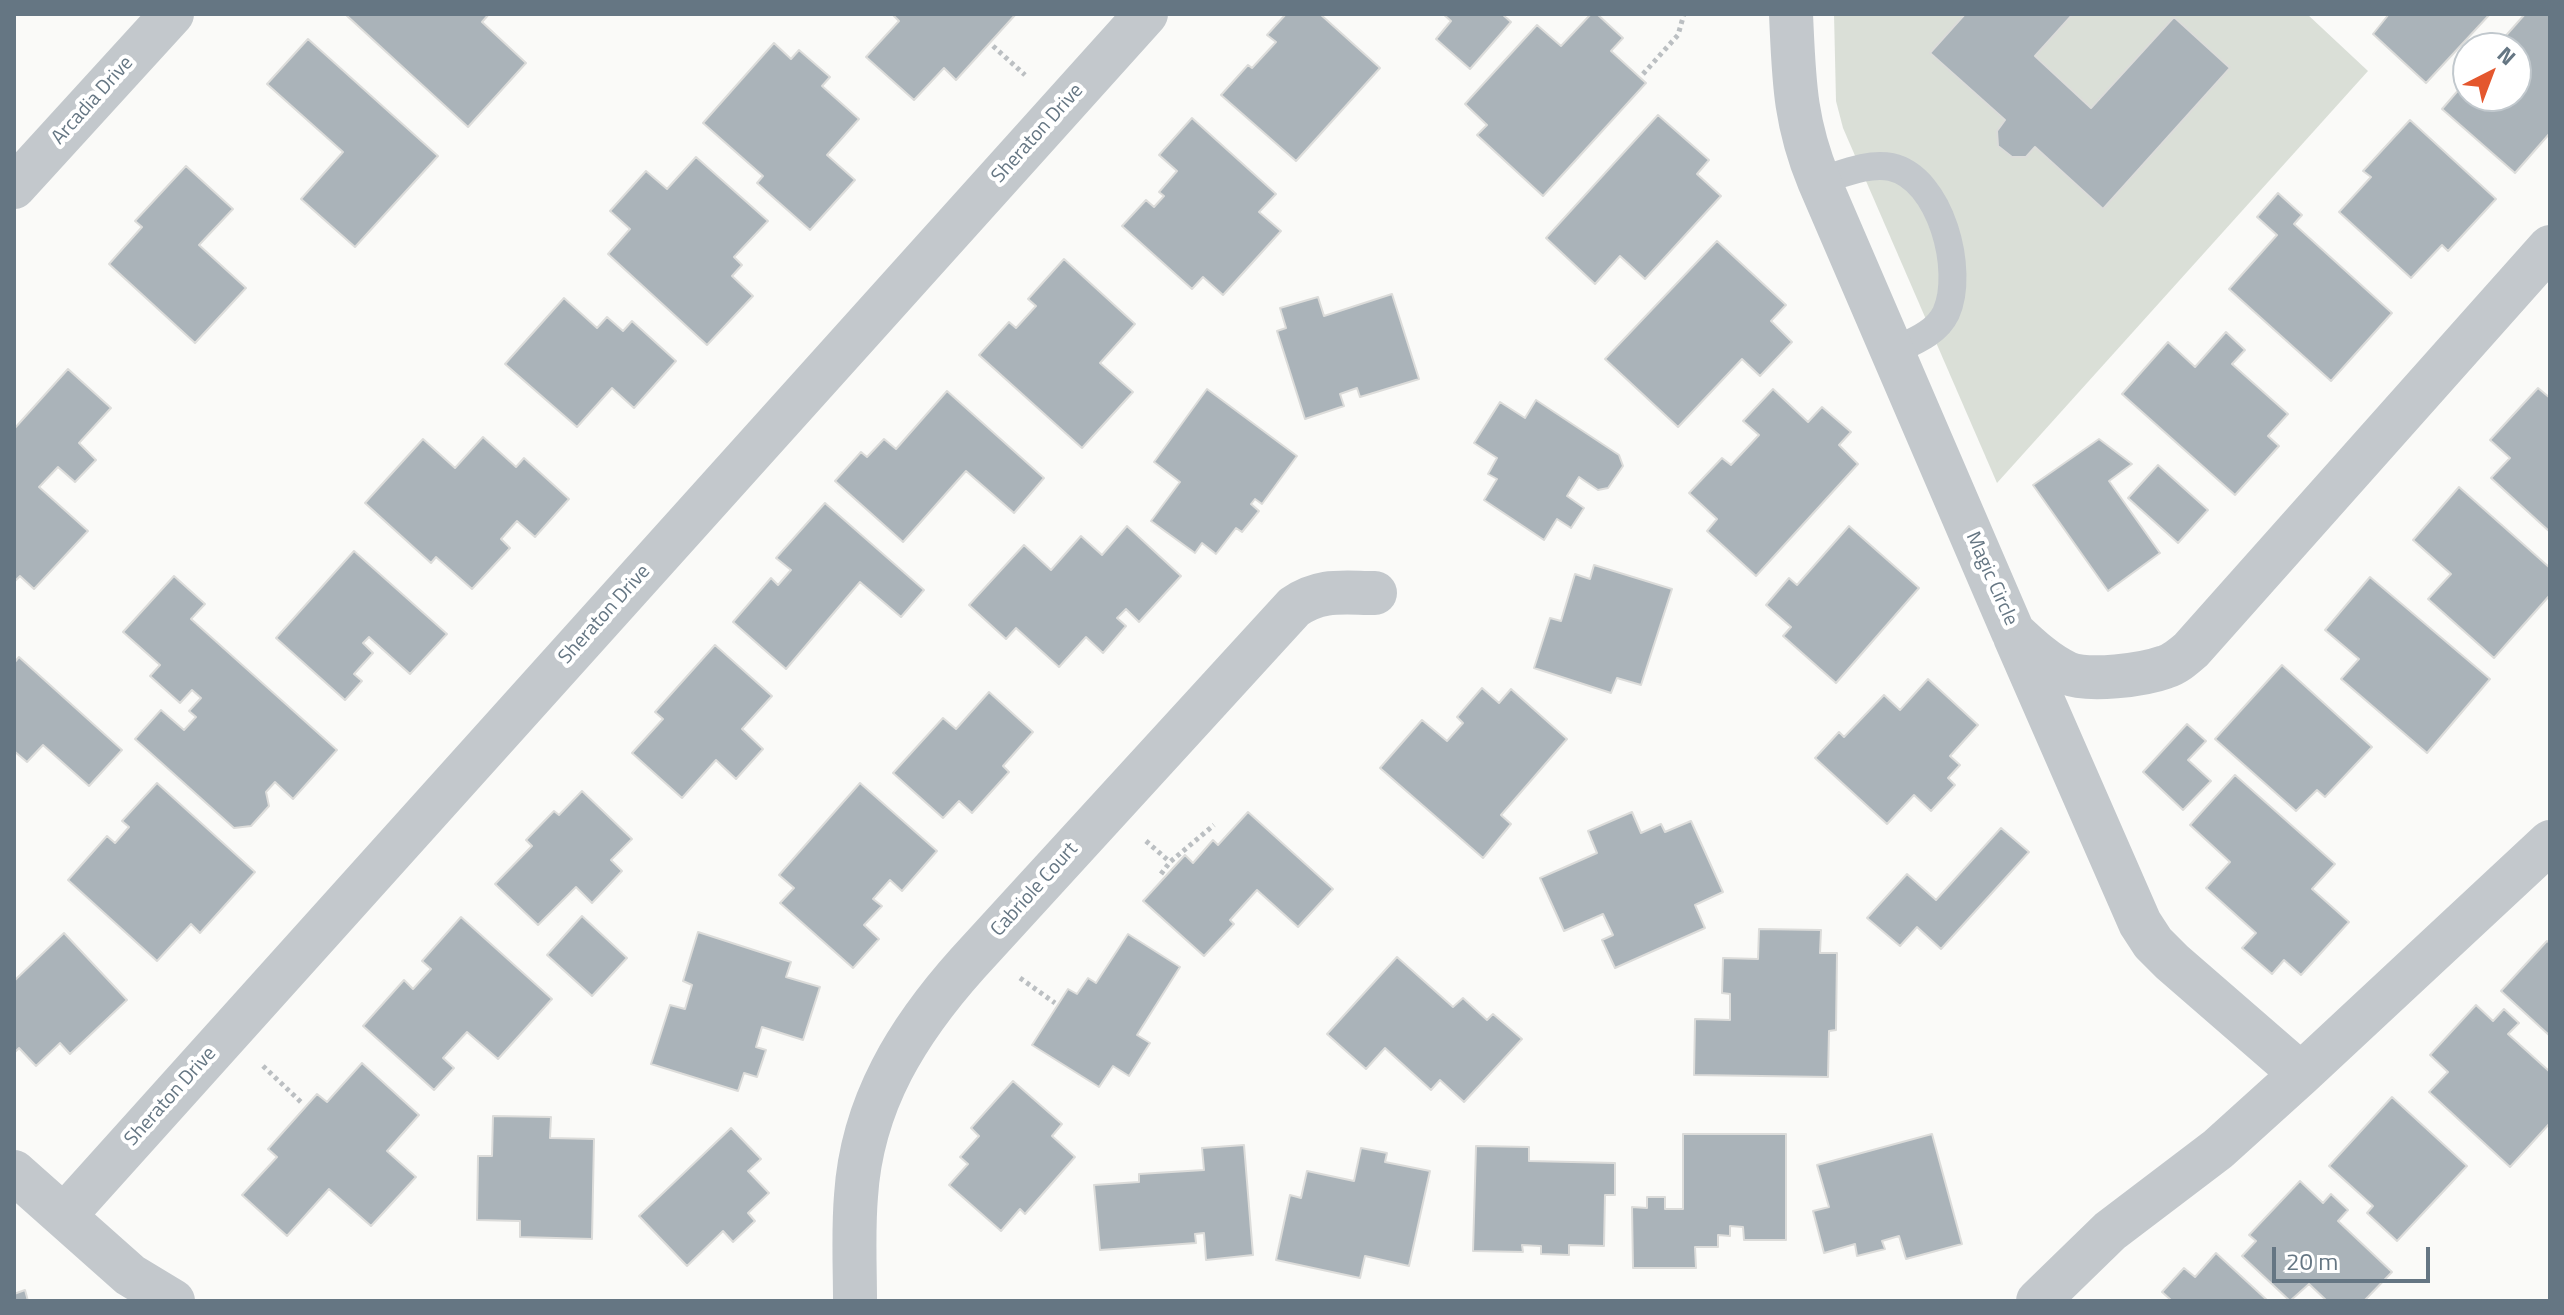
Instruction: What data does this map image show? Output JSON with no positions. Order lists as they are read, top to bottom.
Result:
{
  "streets": {
    "street": [
      "Arcadia Drive",
      "Sheraton Drive",
      "Magic Circle",
      "Cabriole Court"
    ]
  },
  "scale_bar": "20 m",
  "north": "top right"
}
